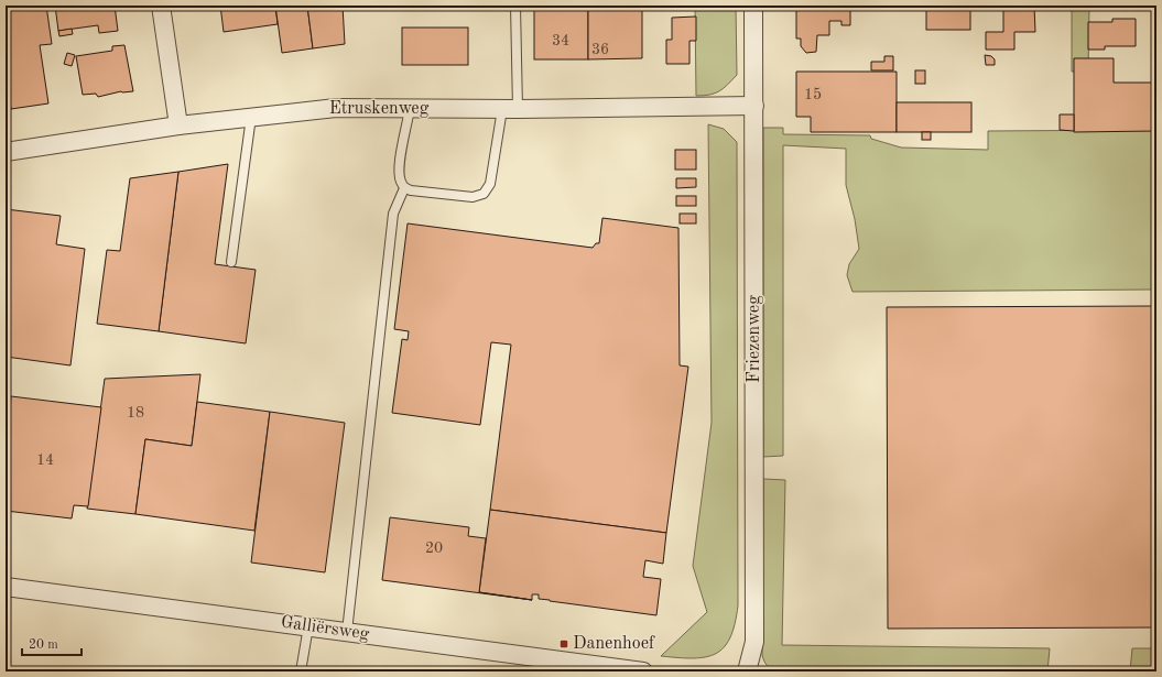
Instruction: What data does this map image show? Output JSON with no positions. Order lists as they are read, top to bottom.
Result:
{
  "streets": {
    "street": ["Etruskenweg", "Friezenweg", "Galliërsweg"]
  },
  "crossings": [
    ["Etruskenweg", "Friezenweg"]
  ],
  "places": {
    "transit": ["Danenhoef"]
  },
  "house_numbers": [
    "34",
    "36",
    "15",
    "18",
    "14",
    "20"
  ],
  "scale_bar": "20 m"
}
